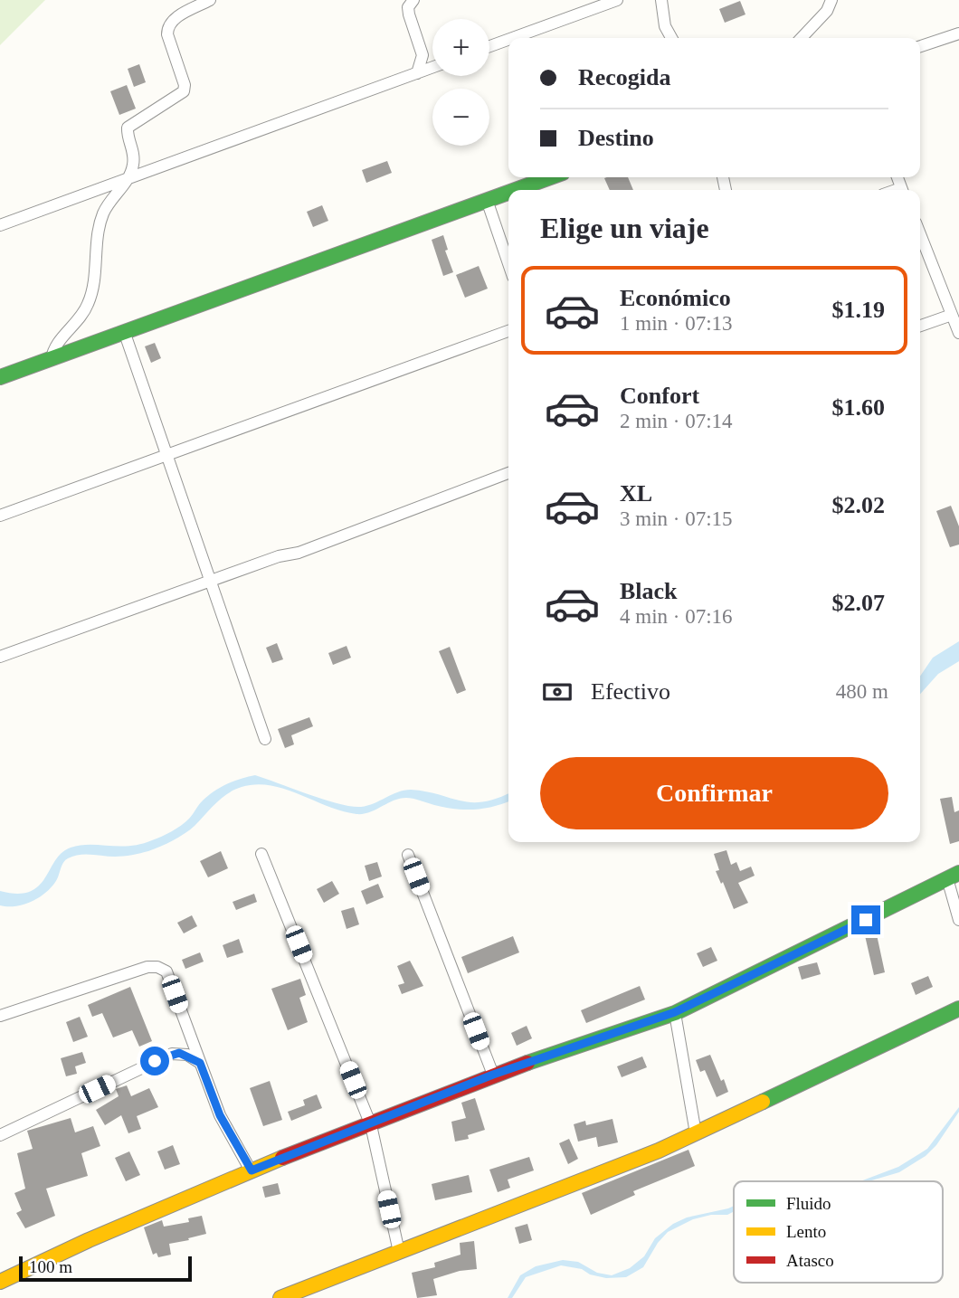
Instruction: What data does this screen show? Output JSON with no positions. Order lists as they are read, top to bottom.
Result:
{
  "legend": ["Fluido", "Lento", "Atasco"],
  "scale_bar": "100 m",
  "page": {
    "map_buttons": ["+", "−"],
    "banner": ["Recogida", "Destino"],
    "heading": "Elige un viaje",
    "list": [
      {
        "name": "Económico",
        "note": "1 min · 07:13",
        "value": "$1.19"
      },
      {
        "name": "Confort",
        "note": "2 min · 07:14",
        "value": "$1.60"
      },
      {
        "name": "XL",
        "note": "3 min · 07:15",
        "value": "$2.02"
      },
      {
        "name": "Black",
        "note": "4 min · 07:16",
        "value": "$2.07"
      }
    ],
    "pay": ["Efectivo", "480 m"],
    "buttons": "Confirmar",
    "scale": "100 m"
  }
}
